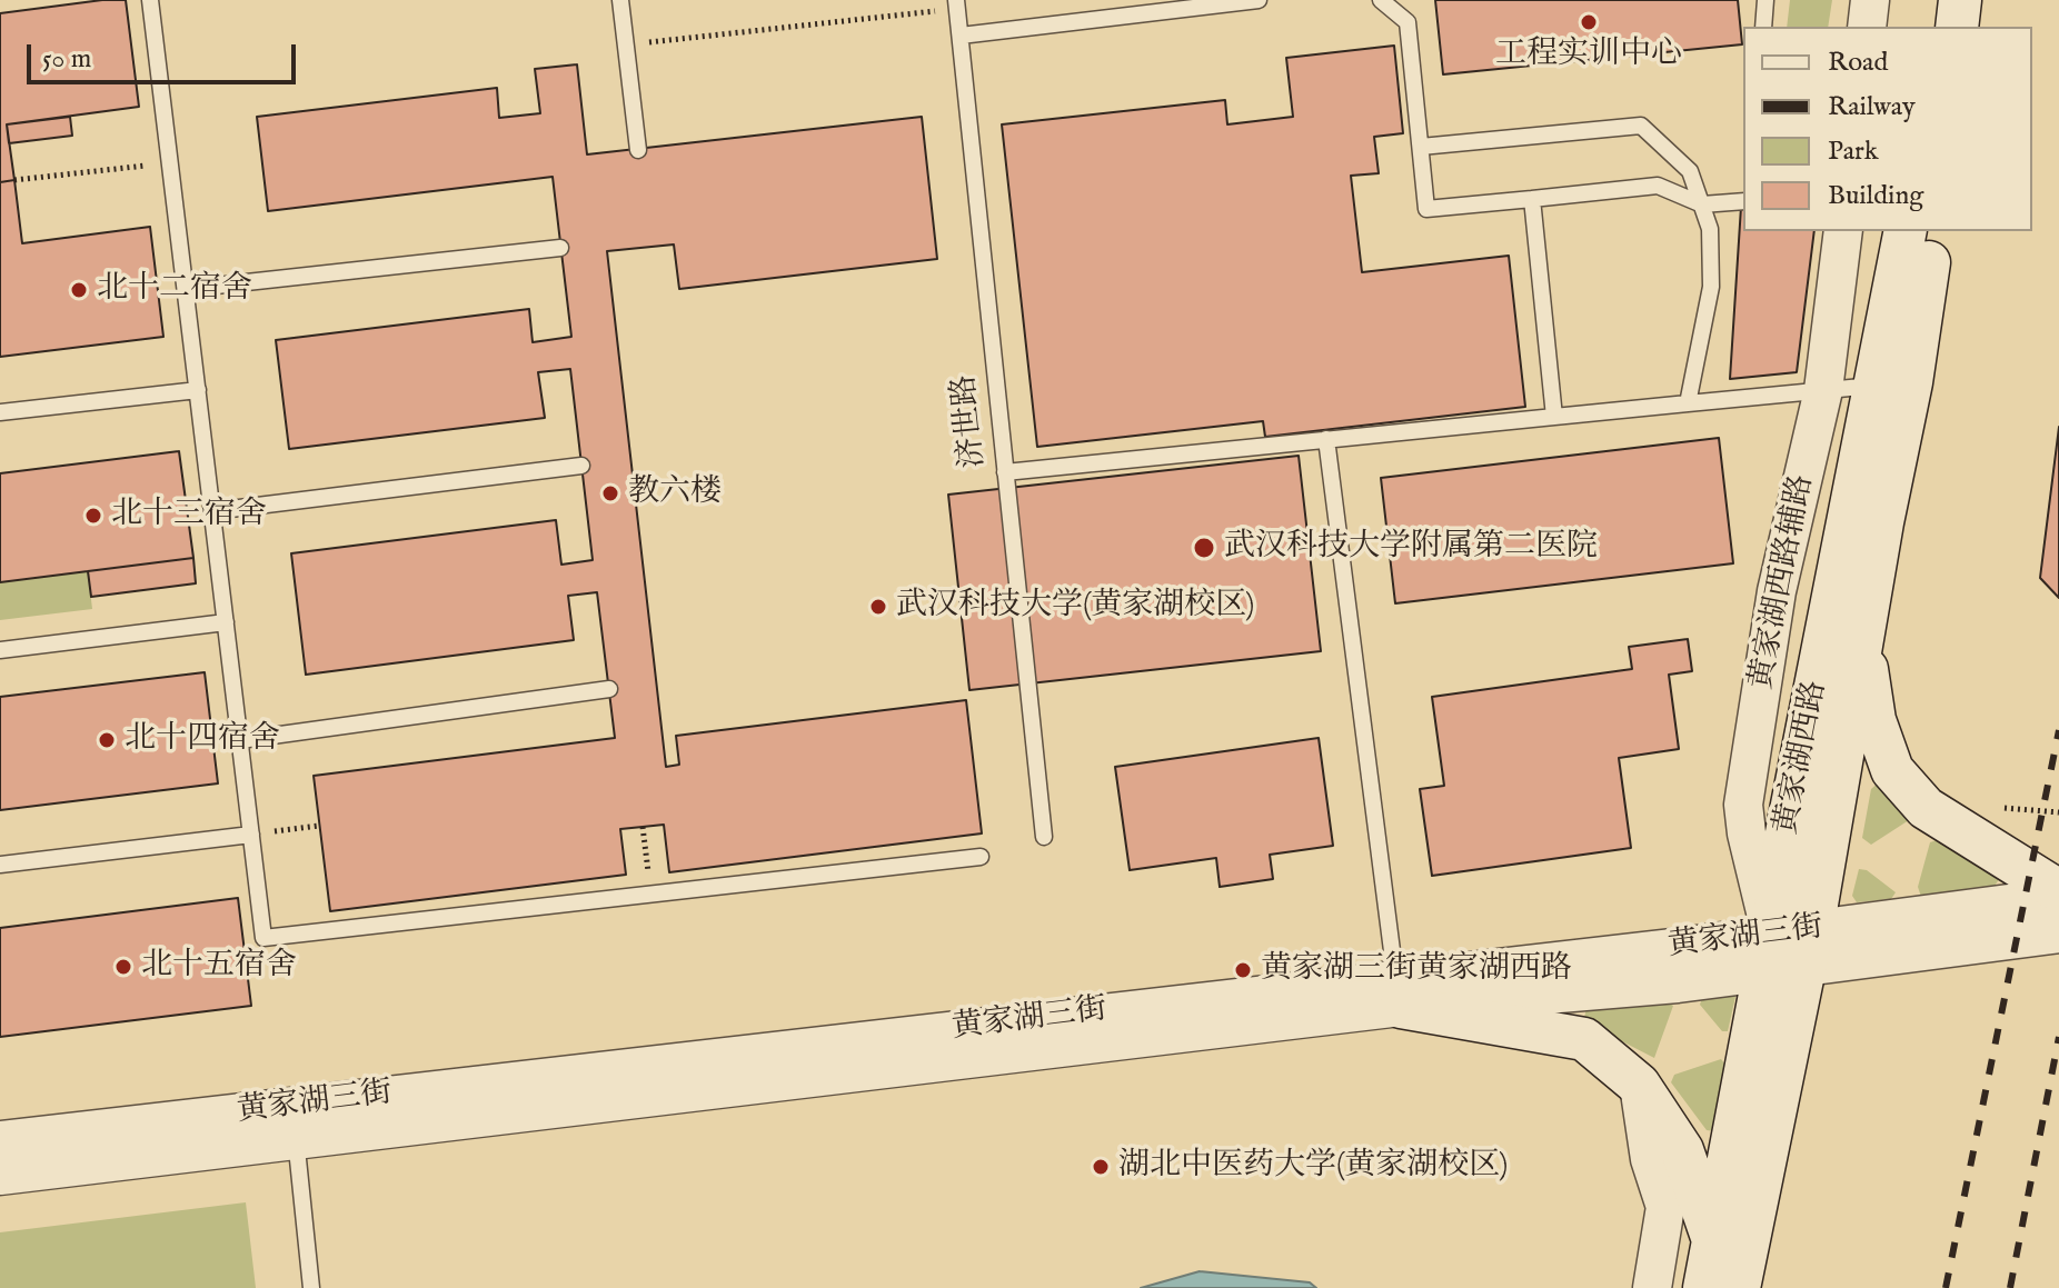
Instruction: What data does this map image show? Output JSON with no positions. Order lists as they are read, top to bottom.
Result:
{
  "streets": {
    "main road": ["黄家湖西路"],
    "street": ["黄家湖西路辅路", "黄家湖三街"],
    "lane": ["济世路"]
  },
  "crossings": [
    ["黄家湖西路辅路", "黄家湖西路"],
    ["黄家湖西路辅路", "黄家湖三街"],
    ["黄家湖西路", "黄家湖三街"]
  ],
  "places": [
    "工程实训中心",
    "北十二宿舍",
    "教六楼",
    "北十三宿舍",
    "武汉科技大学附属第二医院",
    "武汉科技大学(黄家湖校区)",
    "北十四宿舍",
    "北十五宿舍",
    "黄家湖三街黄家湖西路",
    "湖北中医药大学(黄家湖校区)"
  ],
  "legend": [
    "Road",
    "Railway",
    "Park",
    "Building"
  ],
  "scale_bar": "50 m"
}
